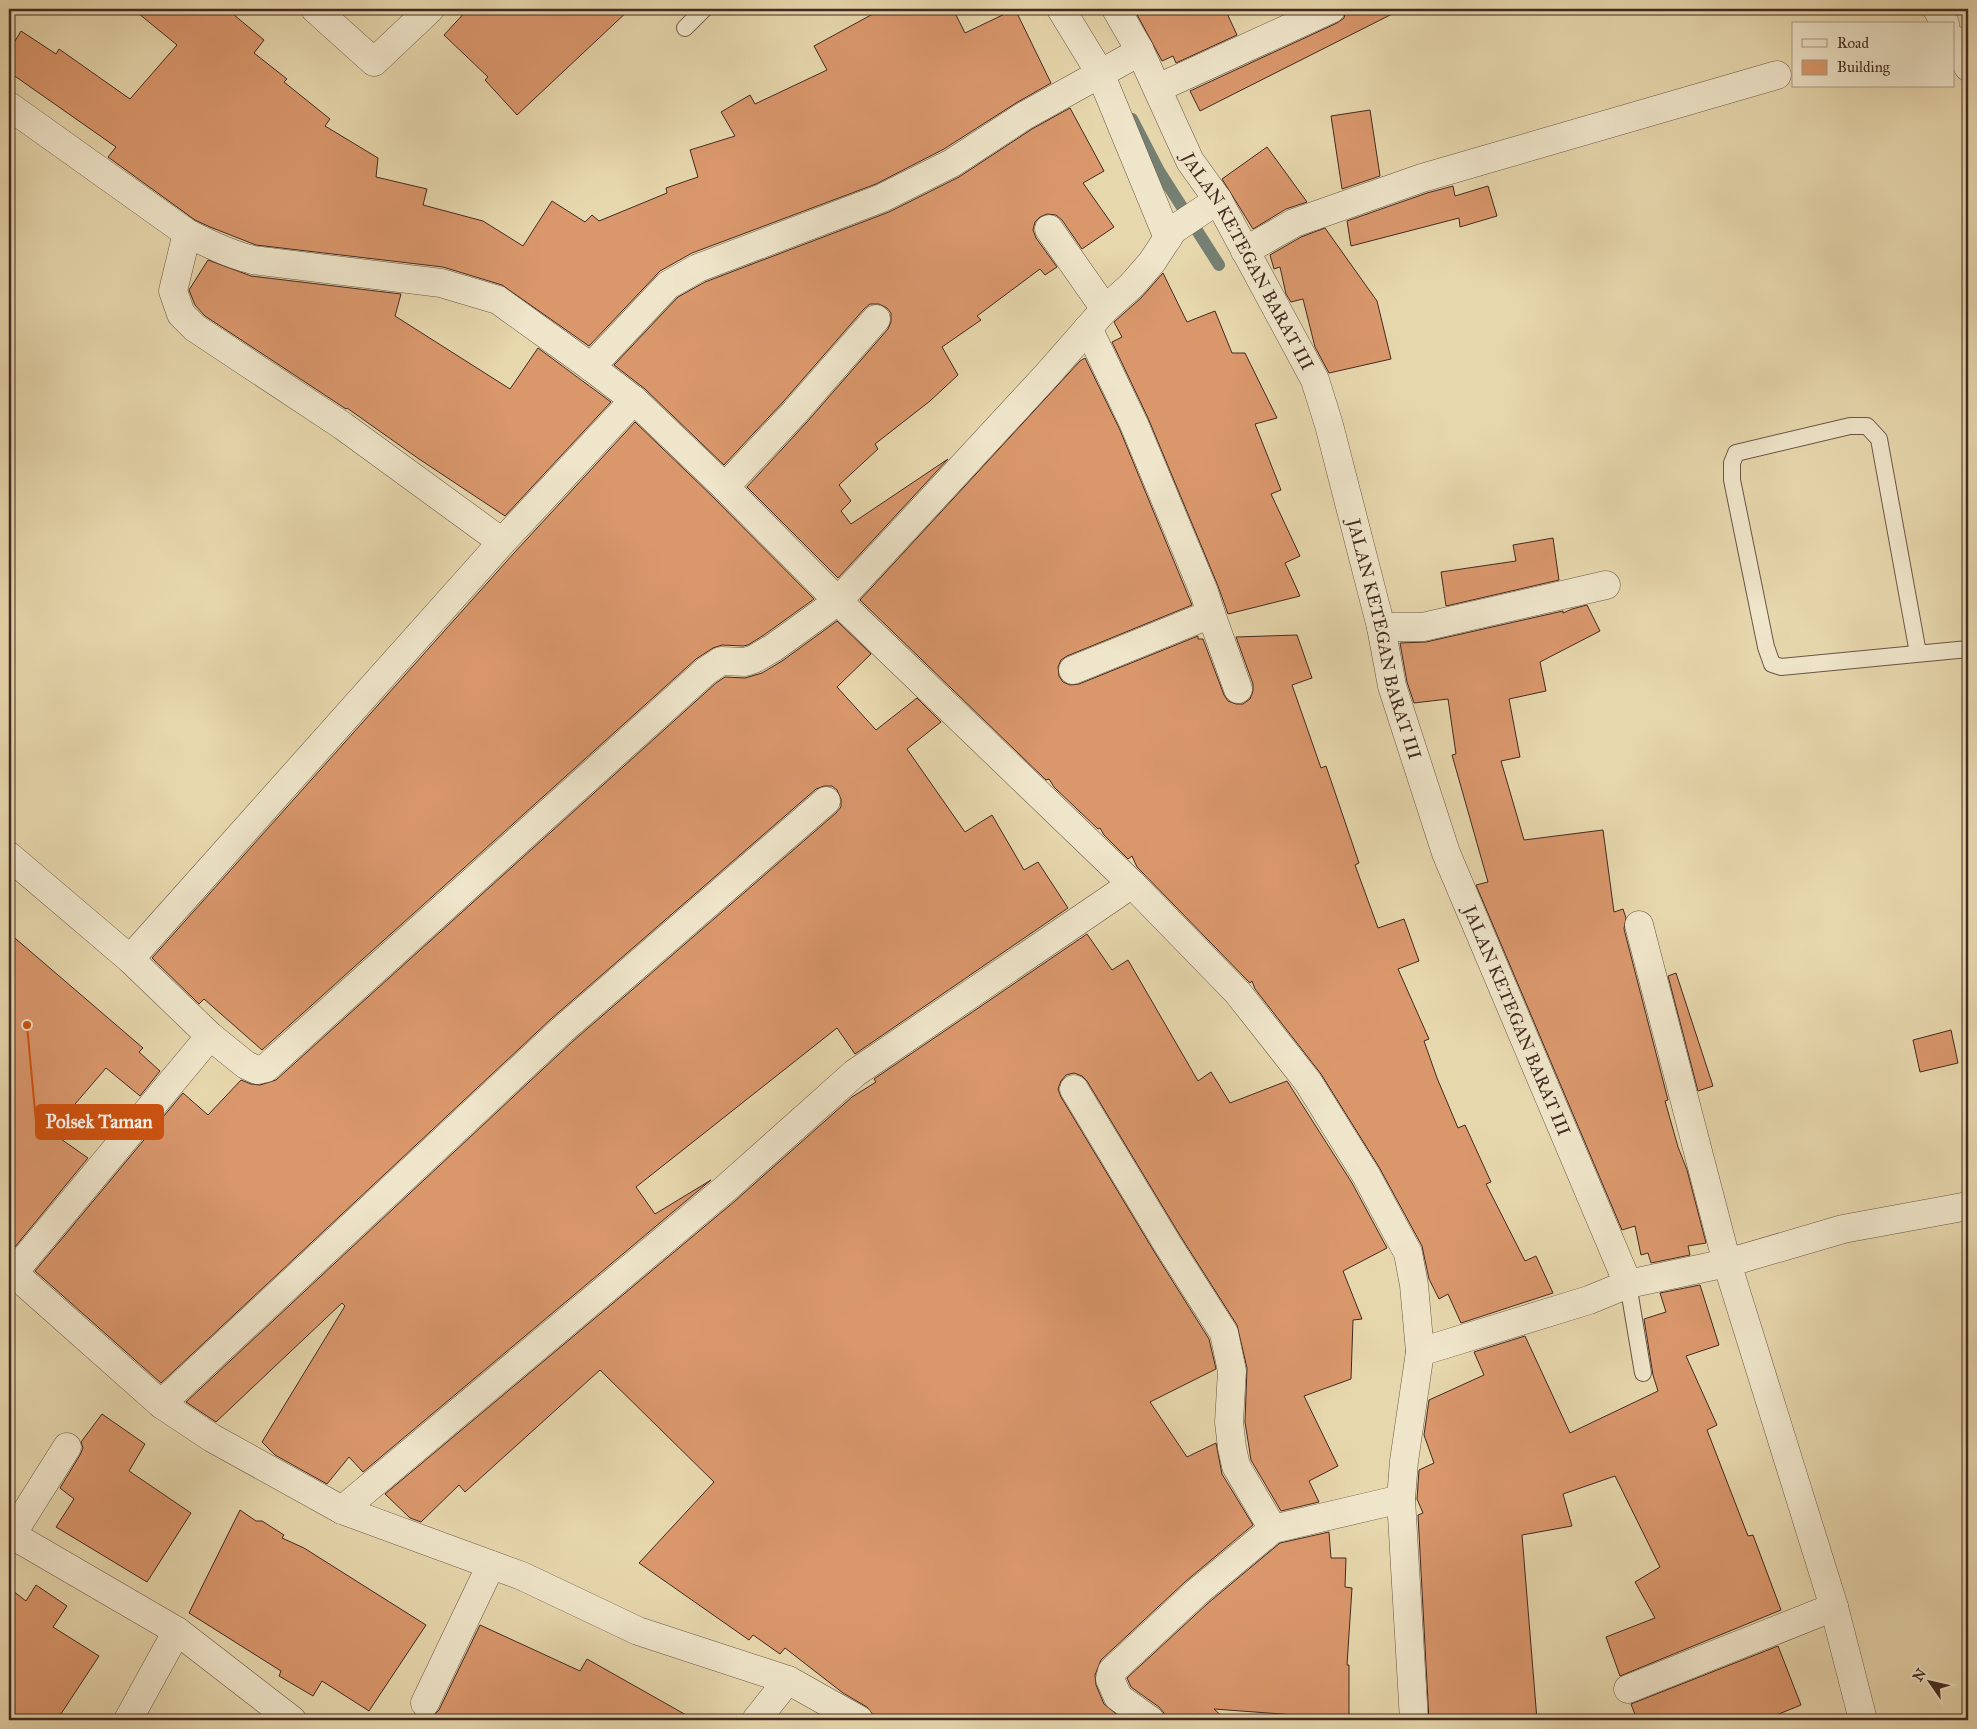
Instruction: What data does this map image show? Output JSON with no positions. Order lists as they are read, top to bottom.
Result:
{
  "streets": {
    "street": ["JALAN KETEGAN BARAT III"]
  },
  "places": ["Polsek Taman"],
  "legend": ["Road", "Building"],
  "north": "top left"
}
